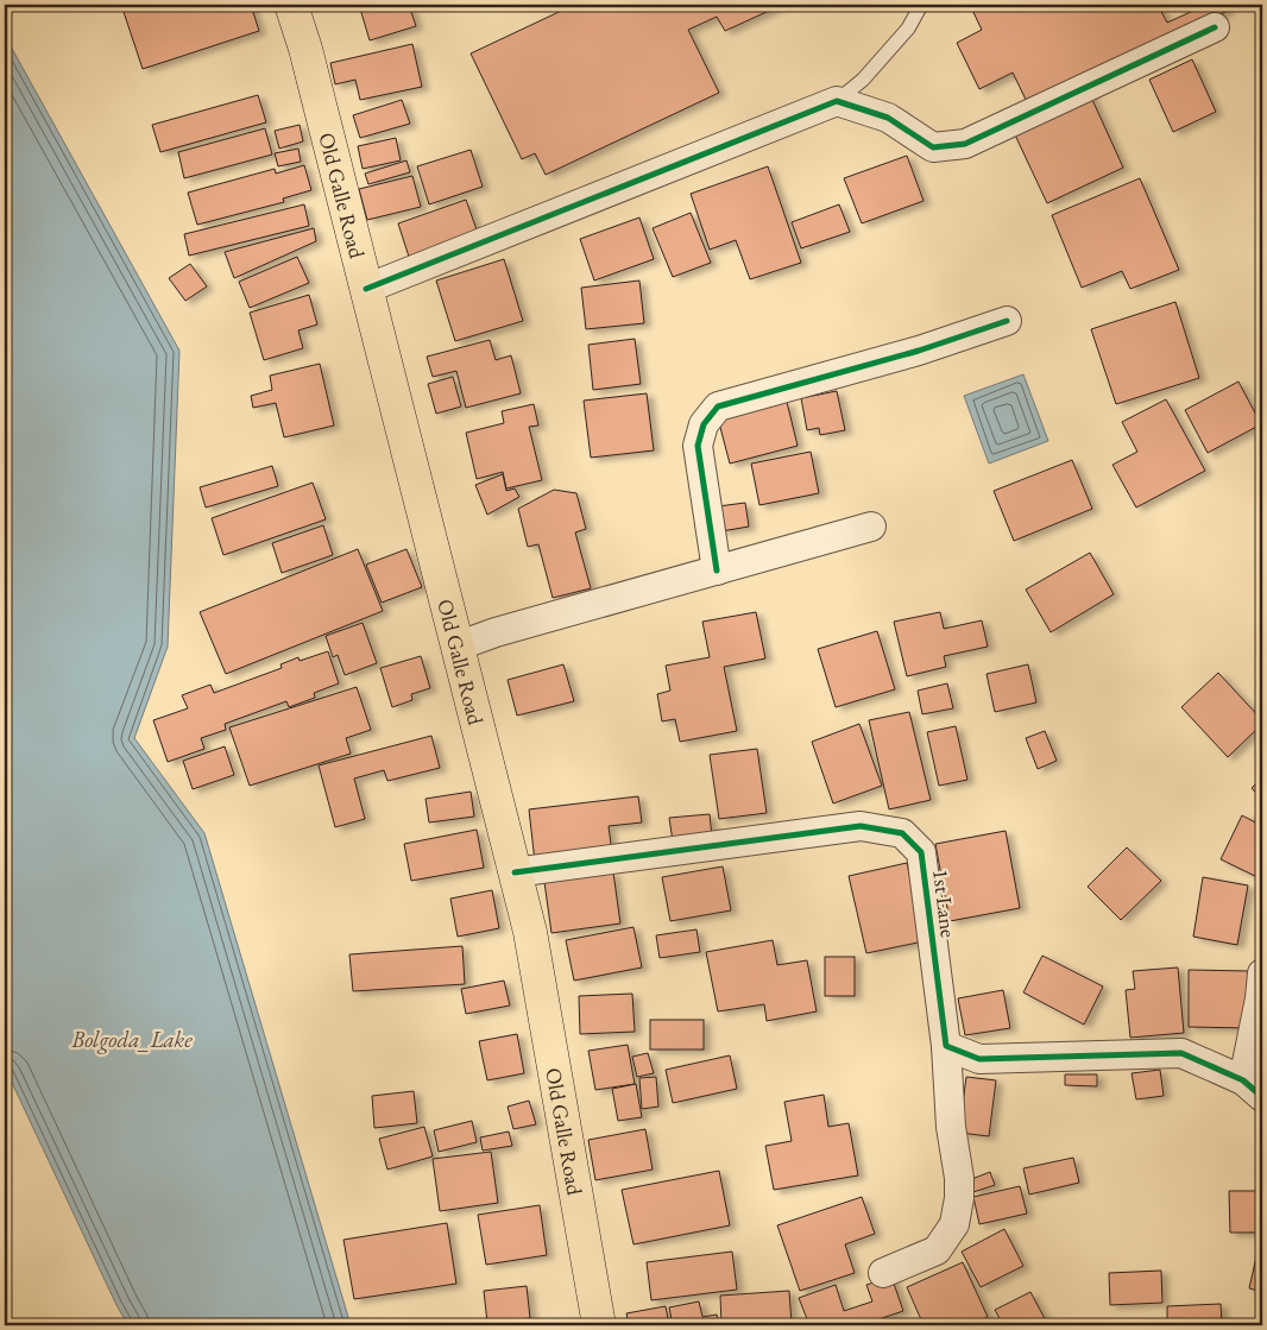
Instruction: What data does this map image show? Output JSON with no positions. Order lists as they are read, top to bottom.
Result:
{
  "streets": {
    "highway": ["Old Galle Road"],
    "street": ["1st Lane"]
  },
  "crossings": [
    ["Old Galle Road", "1st Lane"]
  ],
  "water": ["Bolgoda_Lake"]
}
